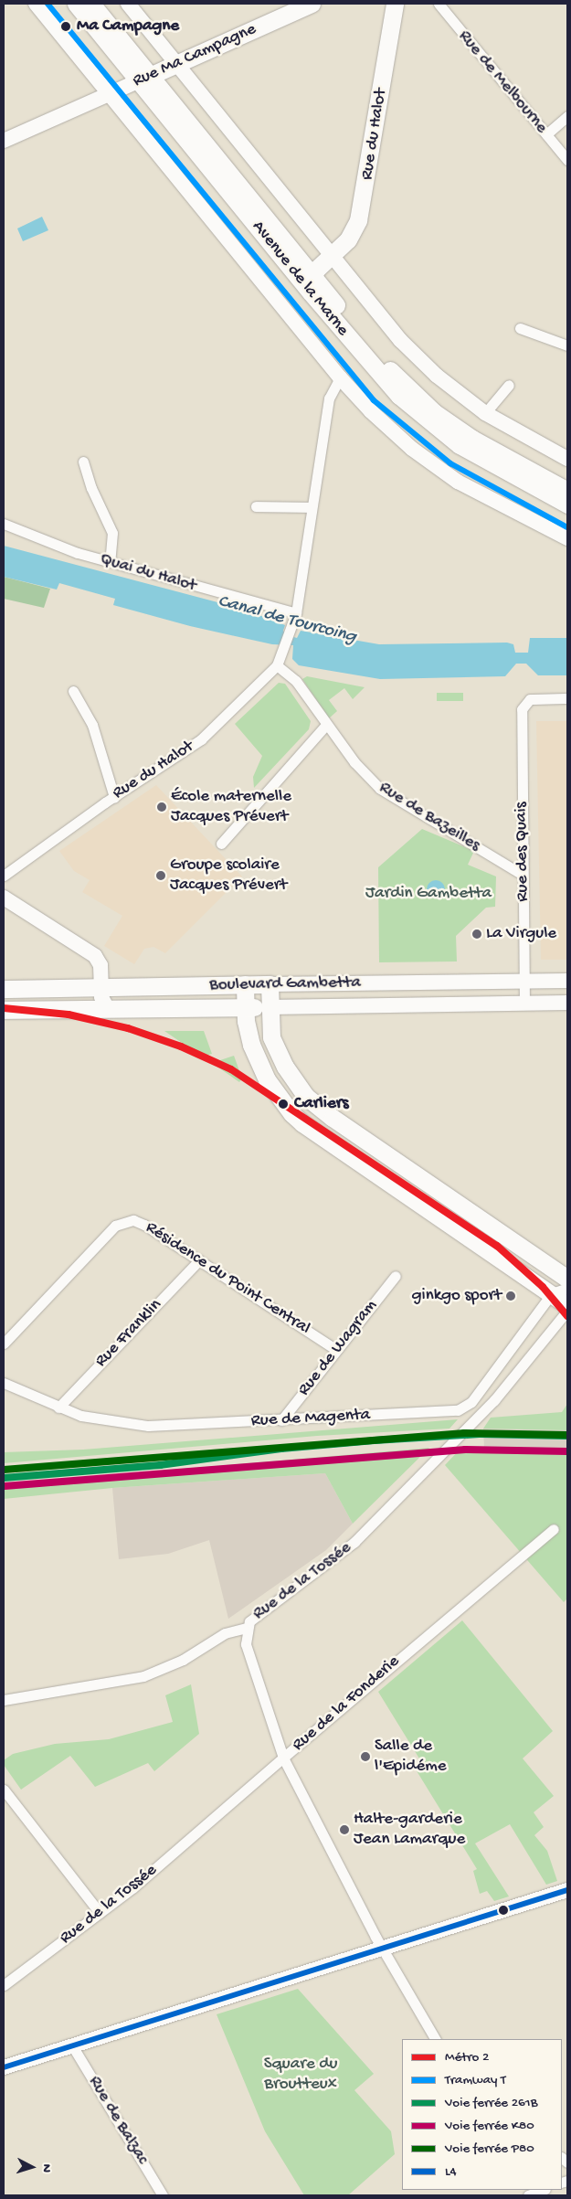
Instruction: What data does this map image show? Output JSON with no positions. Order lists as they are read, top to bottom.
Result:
{
  "streets": {
    "main road": [
      "Rue Ma Campagne",
      "Rue du Halot",
      "Avenue de la Marne",
      "Boulevard Gambetta"
    ],
    "street": [
      "Rue de Melbourne",
      "Quai du Halot",
      "Rue de Bazeilles",
      "Rue des Quais",
      "Résidence du Point Central",
      "Rue Franklin",
      "Rue de Wagram",
      "Rue de Magenta",
      "Rue de la Tossée",
      "Rue de la Fonderie",
      "Rue de Balzac"
    ]
  },
  "crossings": [
    ["Rue Ma Campagne", "Avenue de la Marne"],
    ["Rue du Halot", "Avenue de la Marne"],
    ["Rue du Halot", "Quai du Halot"],
    ["Rue du Halot", "Rue de Bazeilles"],
    ["Rue de Bazeilles", "Rue des Quais"],
    ["Rue des Quais", "Boulevard Gambetta"],
    ["Résidence du Point Central", "Rue Franklin"],
    ["Résidence du Point Central", "Rue de Wagram"],
    ["Rue Franklin", "Rue de Magenta"],
    ["Rue de Wagram", "Rue de Magenta"],
    ["Rue de la Tossée", "Rue de la Fonderie"]
  ],
  "water": ["Canal de Tourcoing"],
  "parks": ["Jardin Gambetta", "Square du Broutteux"],
  "places": [
    "Ma Campagne",
    "École maternelle Jacques Prévert",
    "Groupe scolaire Jacques Prévert",
    "La Virgule",
    "Carliers",
    "ginkgo sport",
    "Salle de l'Epidéme",
    "Halte-garderie Jean Lamarque"
  ],
  "lines": [
    "tram line T",
    "metro line 2",
    "rail line P80",
    "rail line 261B",
    "rail line K80",
    "transit line L4"
  ],
  "legend": [
    "Métro 2",
    "Tramway T",
    "Voie ferrée 261B",
    "Voie ferrée K80",
    "Voie ferrée P80",
    "L4"
  ],
  "north": "right"
}
